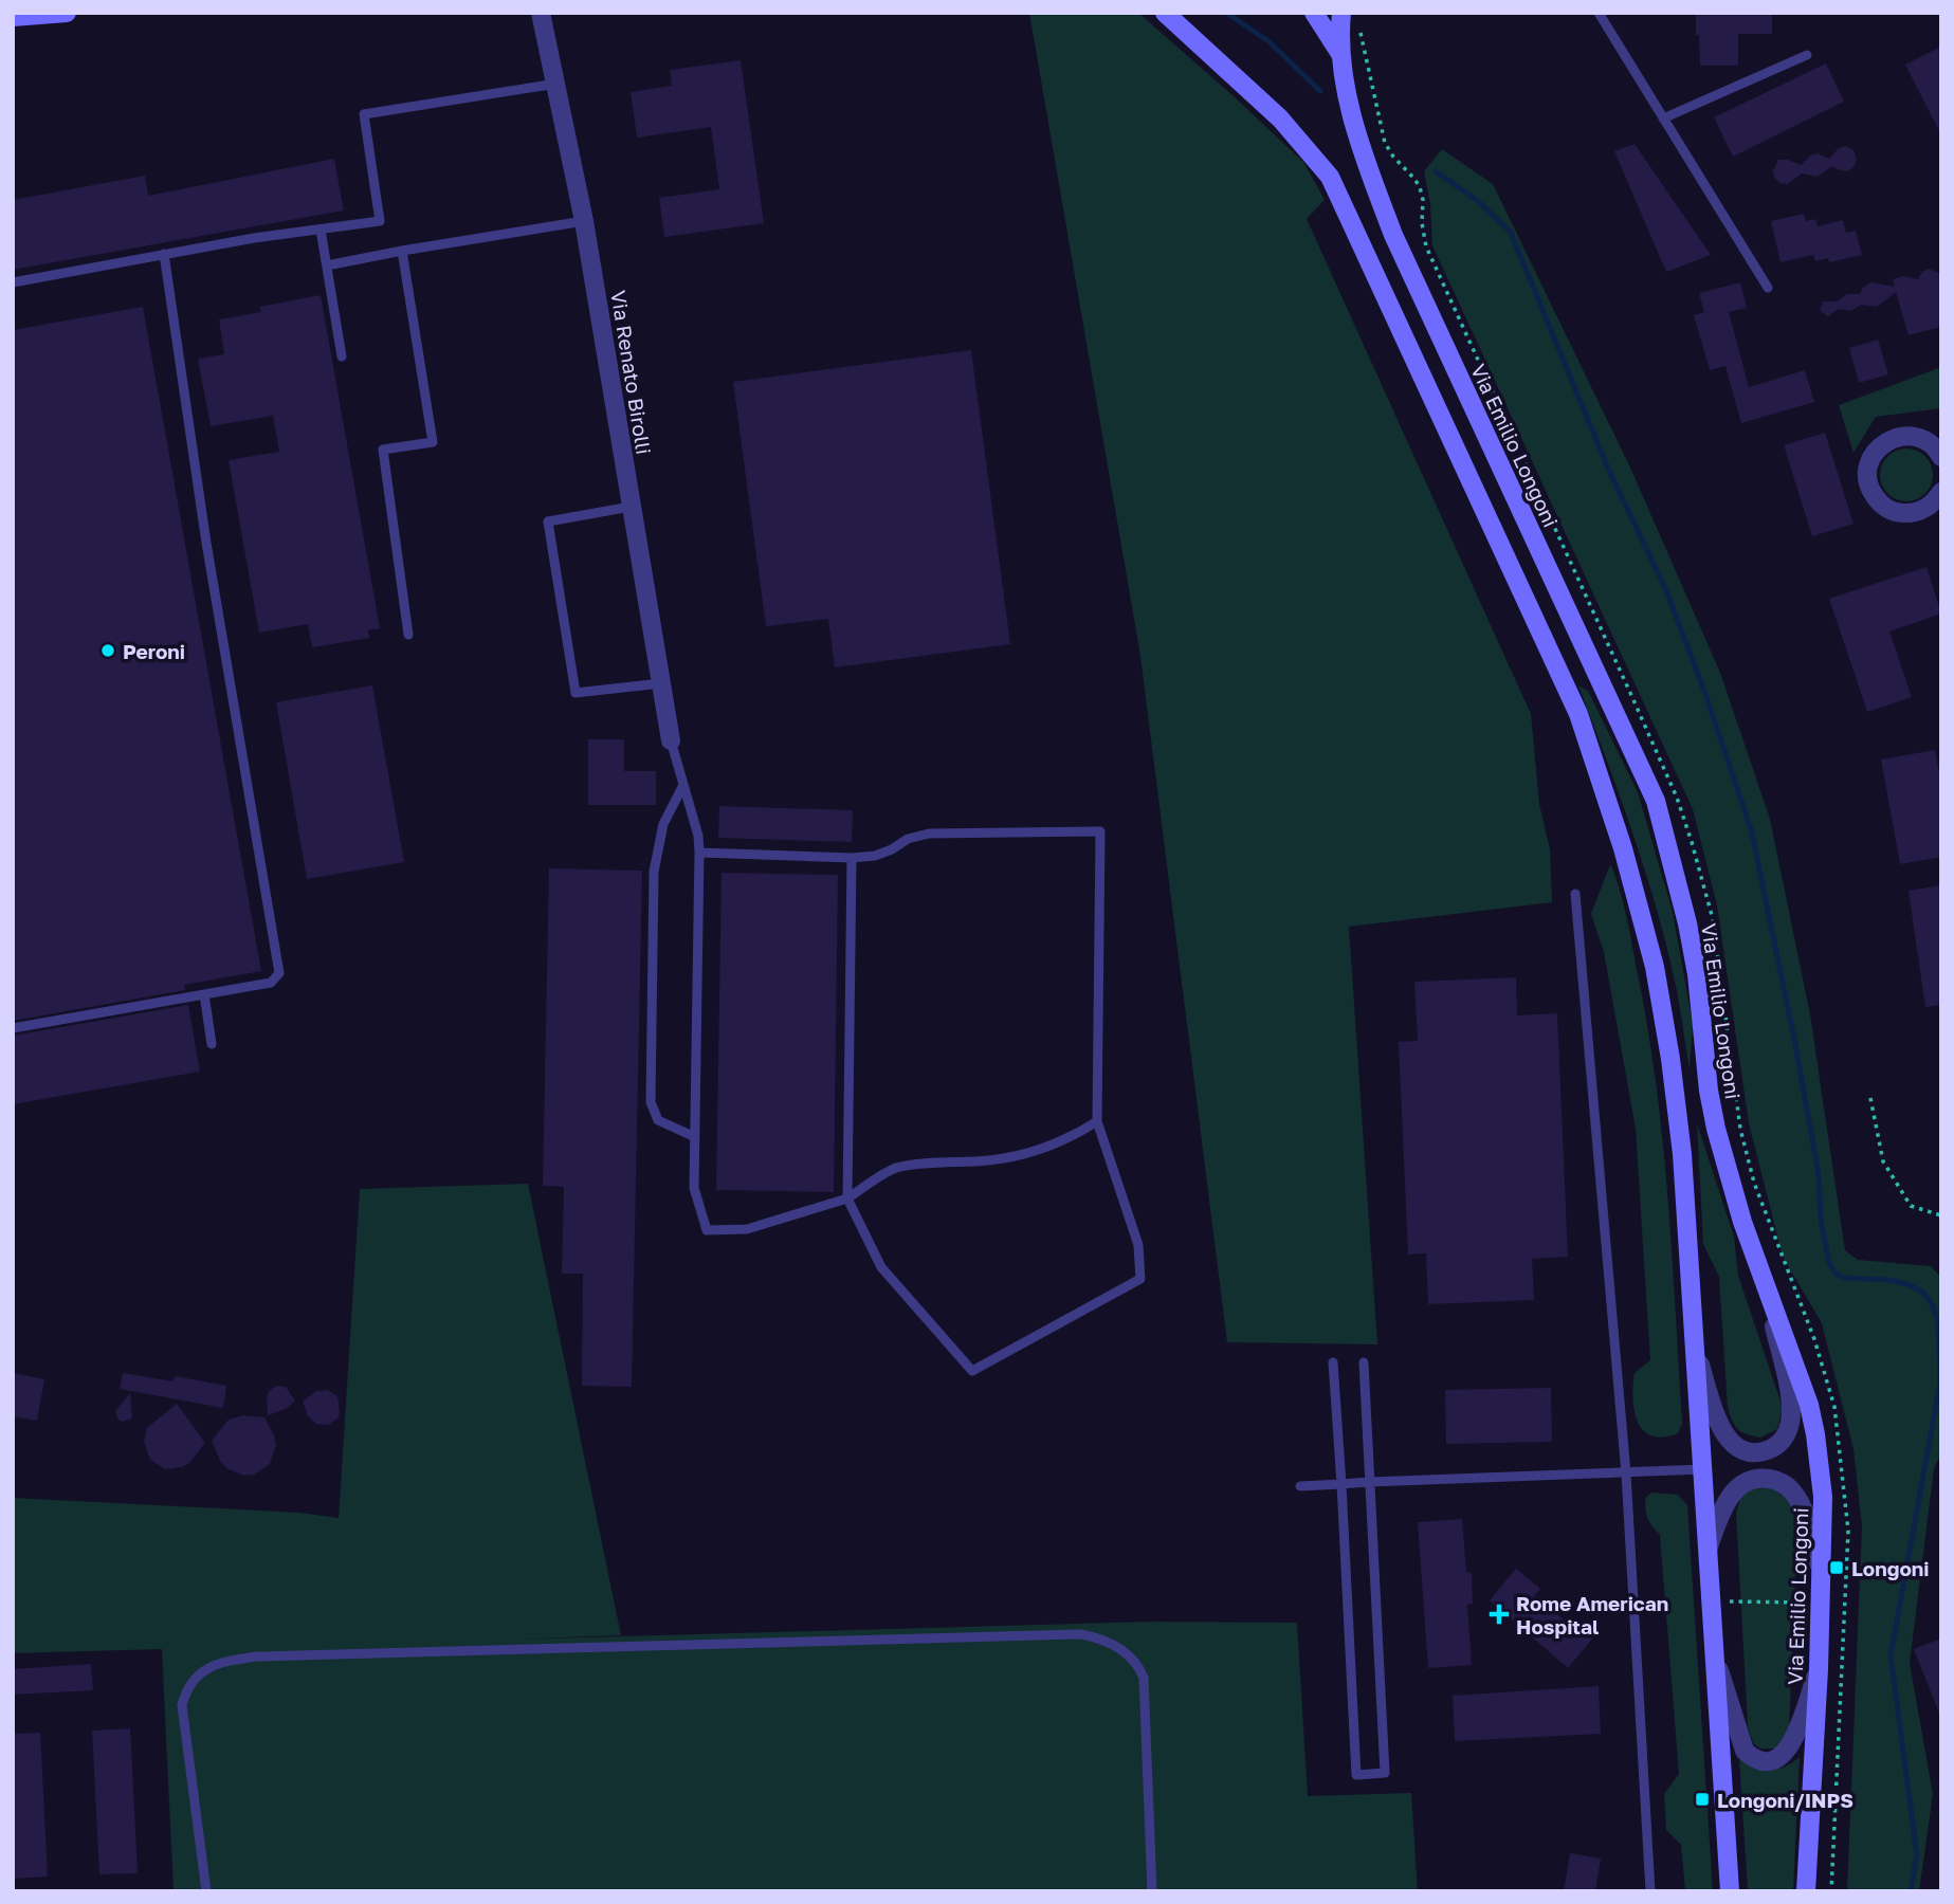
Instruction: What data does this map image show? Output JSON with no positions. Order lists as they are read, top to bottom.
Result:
{
  "streets": {
    "street": ["Via Renato Birolli", "Via Emilio Longoni"]
  },
  "places": {
    "other": ["Peroni"],
    "transit": ["Longoni", "Longoni/INPS"],
    "health": ["Rome American Hospital"]
  }
}
